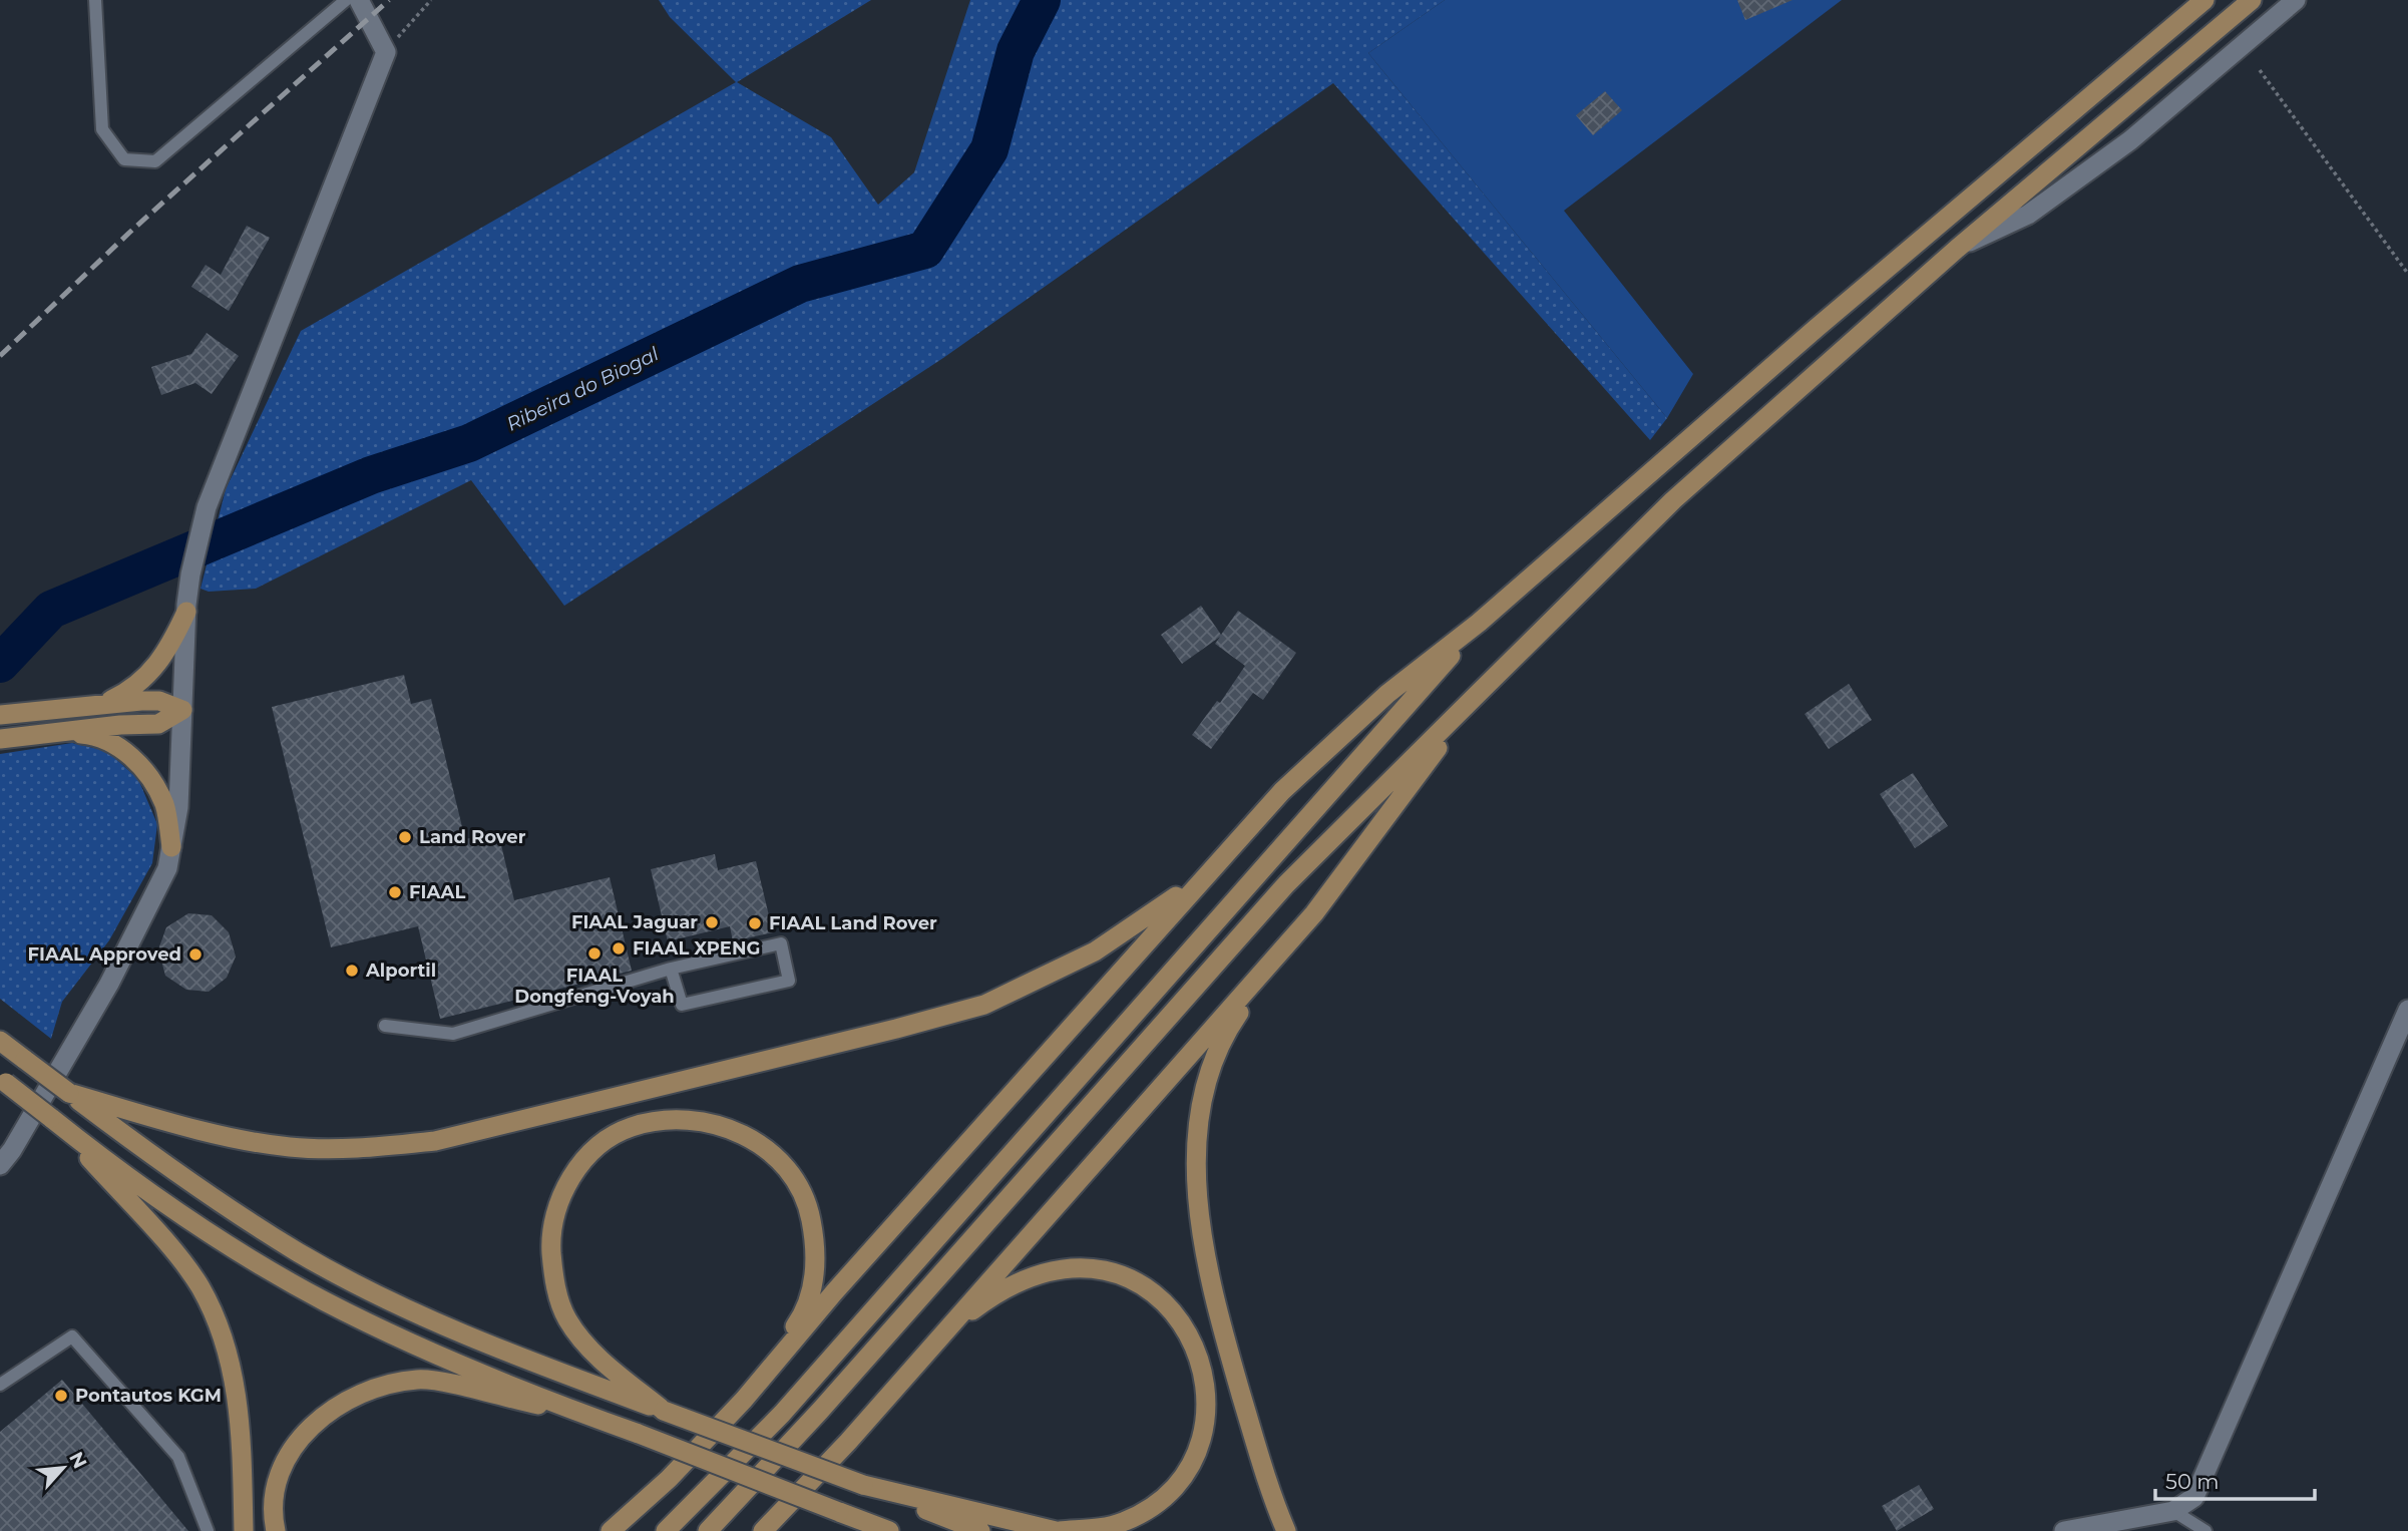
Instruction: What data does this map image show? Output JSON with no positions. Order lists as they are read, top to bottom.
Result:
{
  "water": ["Ribeira do Biogal"],
  "places": [
    "Land Rover",
    "FIAAL",
    "FIAAL Jaguar",
    "FIAAL Land Rover",
    "FIAAL XPENG",
    "FIAAL Dongfeng-Voyah",
    "FIAAL Approved",
    "Alportil",
    "Pontautos KGM"
  ],
  "scale_bar": "50 m",
  "north": "top right"
}
